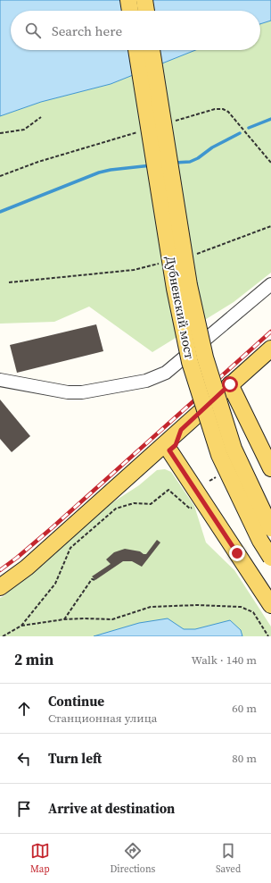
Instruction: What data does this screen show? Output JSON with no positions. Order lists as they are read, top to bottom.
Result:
{
  "streets": {
    "main road": ["Дубненский мост"]
  },
  "page": {
    "search": "Search here",
    "heading": ["2 min", "Walk · 140 m"],
    "list": [
      ["Continue", "Станционная улица", "60 m"],
      ["Turn left", "80 m"],
      "Arrive at destination"
    ],
    "nav": ["Map", "Directions", "Saved"]
  }
}
